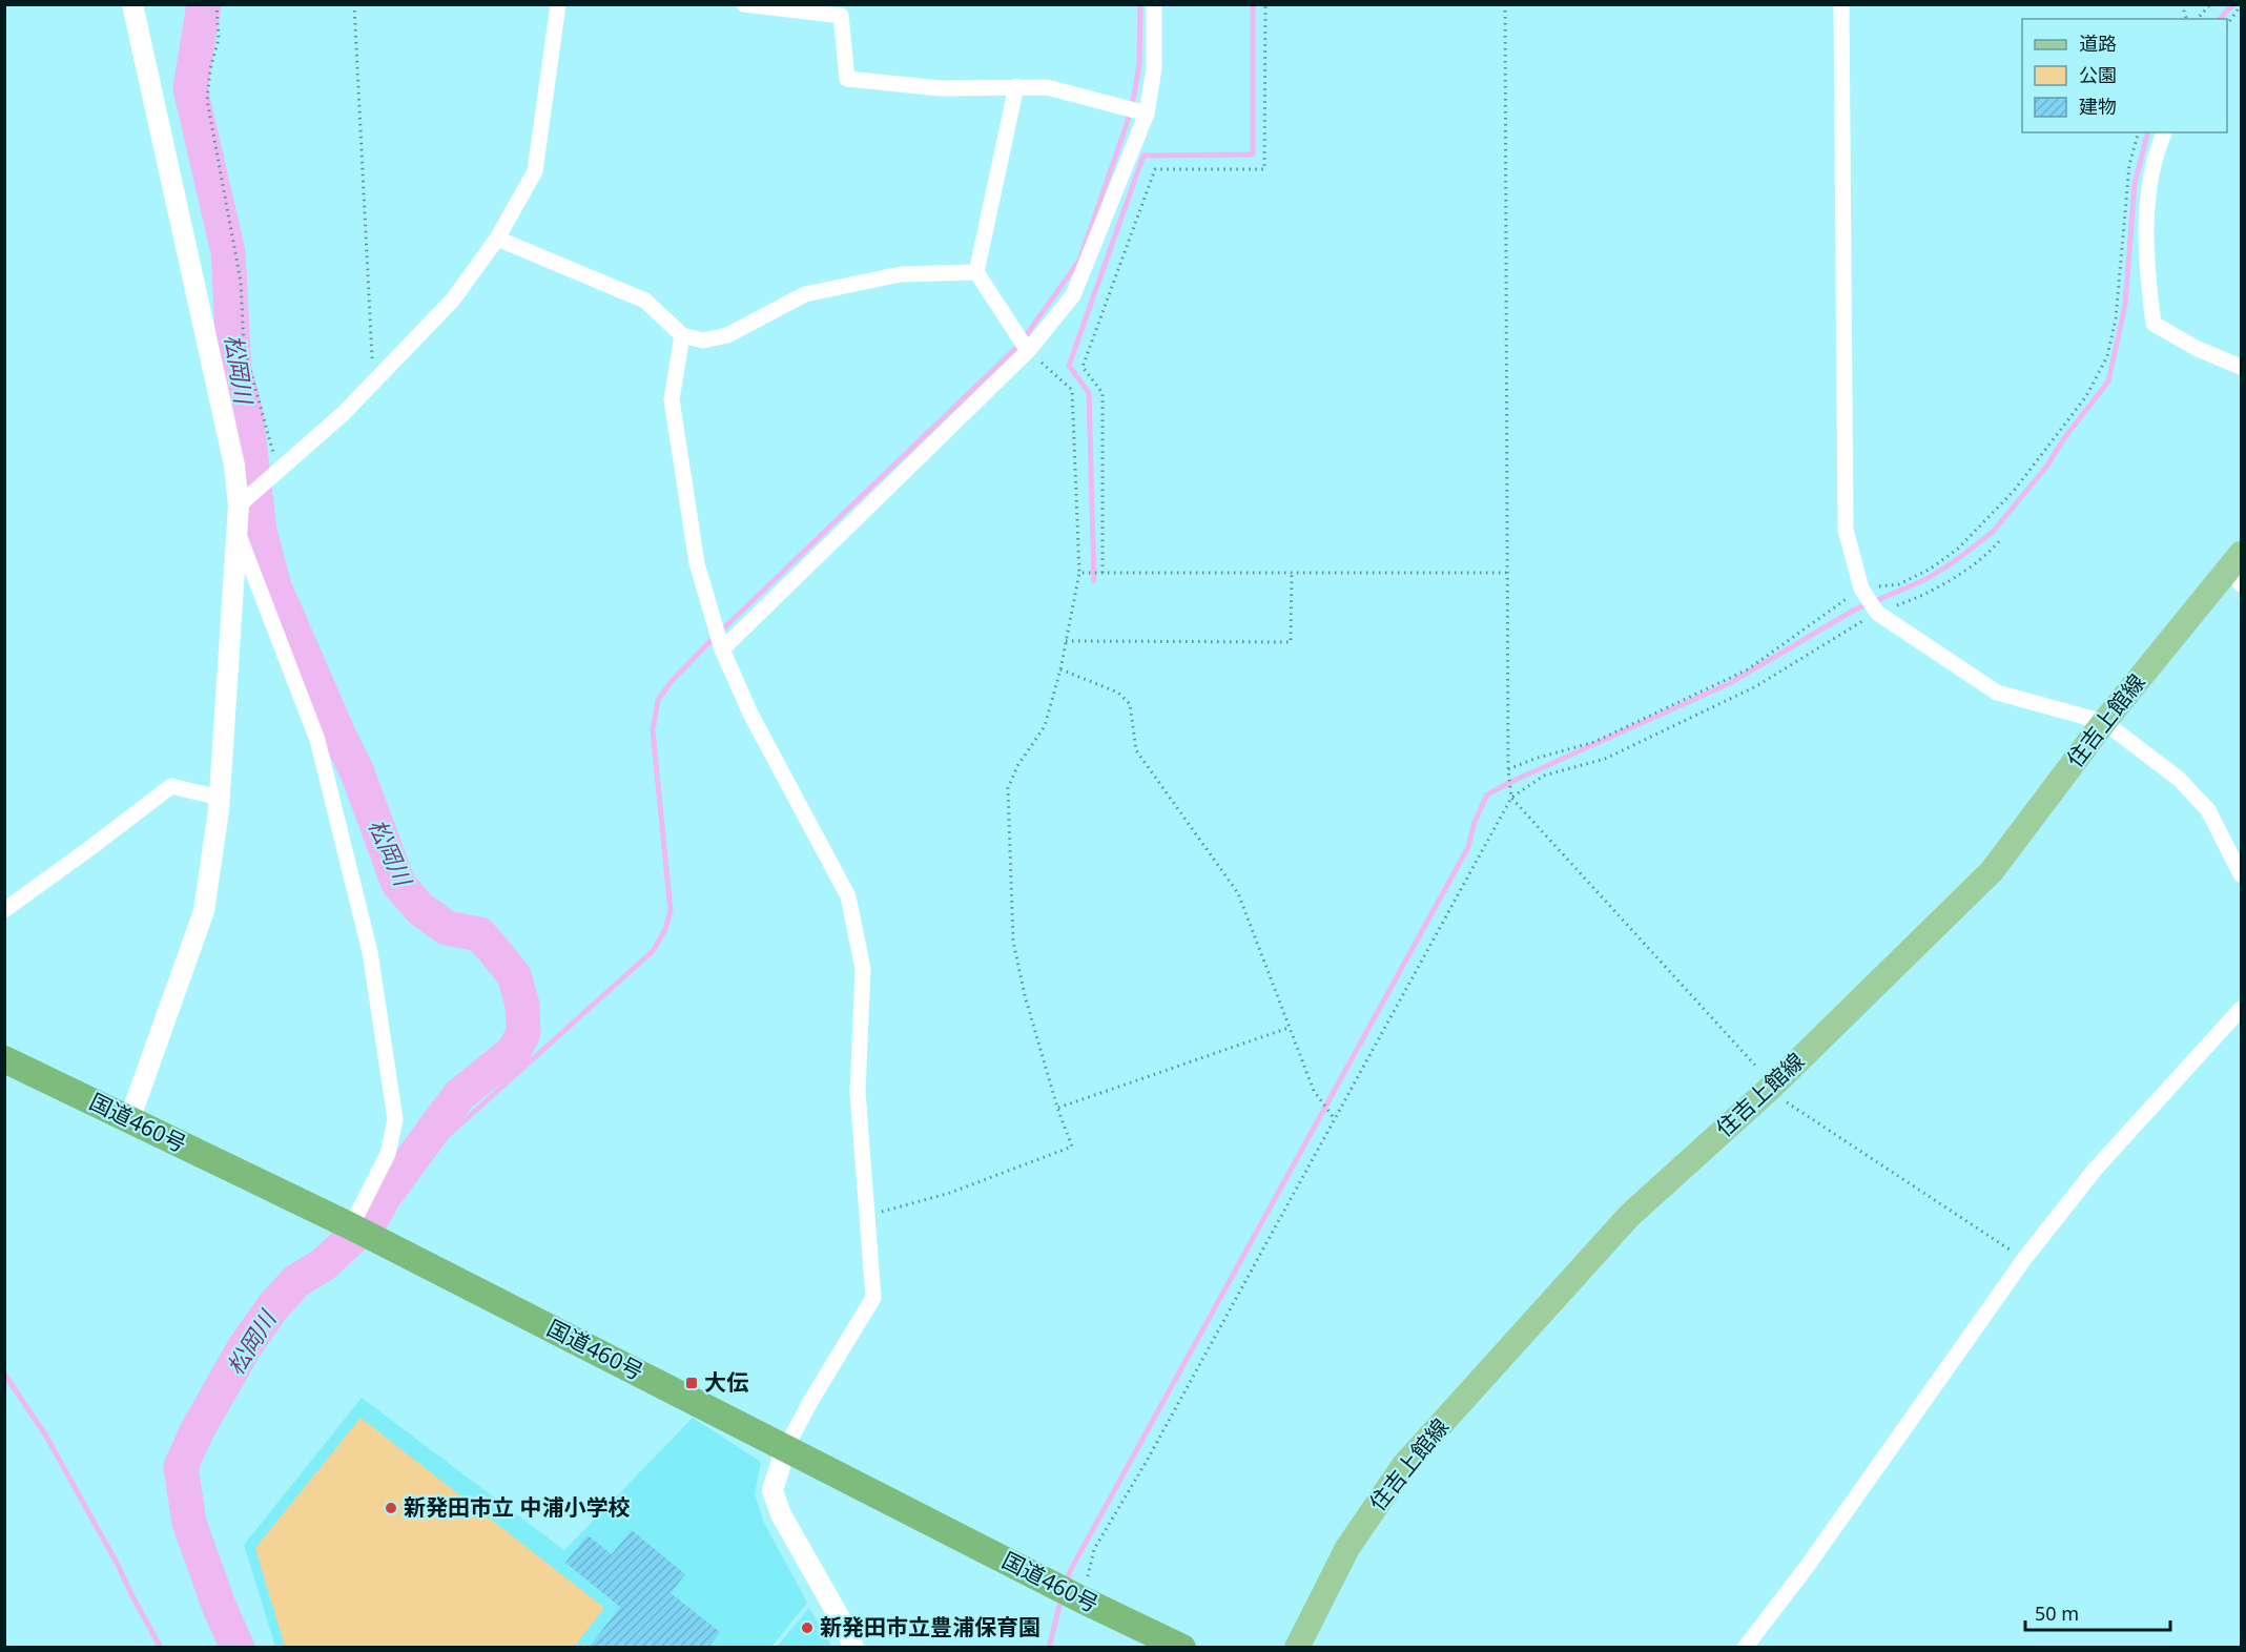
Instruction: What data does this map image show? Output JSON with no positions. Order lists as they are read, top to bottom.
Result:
{
  "streets": {
    "highway": ["国道460号"],
    "main road": ["住吉上館線"]
  },
  "water": ["松岡川"],
  "places": {
    "transit": ["大伝"],
    "other": ["新発田市立 中浦小学校", "新発田市立豊浦保育園"]
  },
  "legend": ["道路", "公園", "建物"],
  "scale_bar": "50 m"
}
